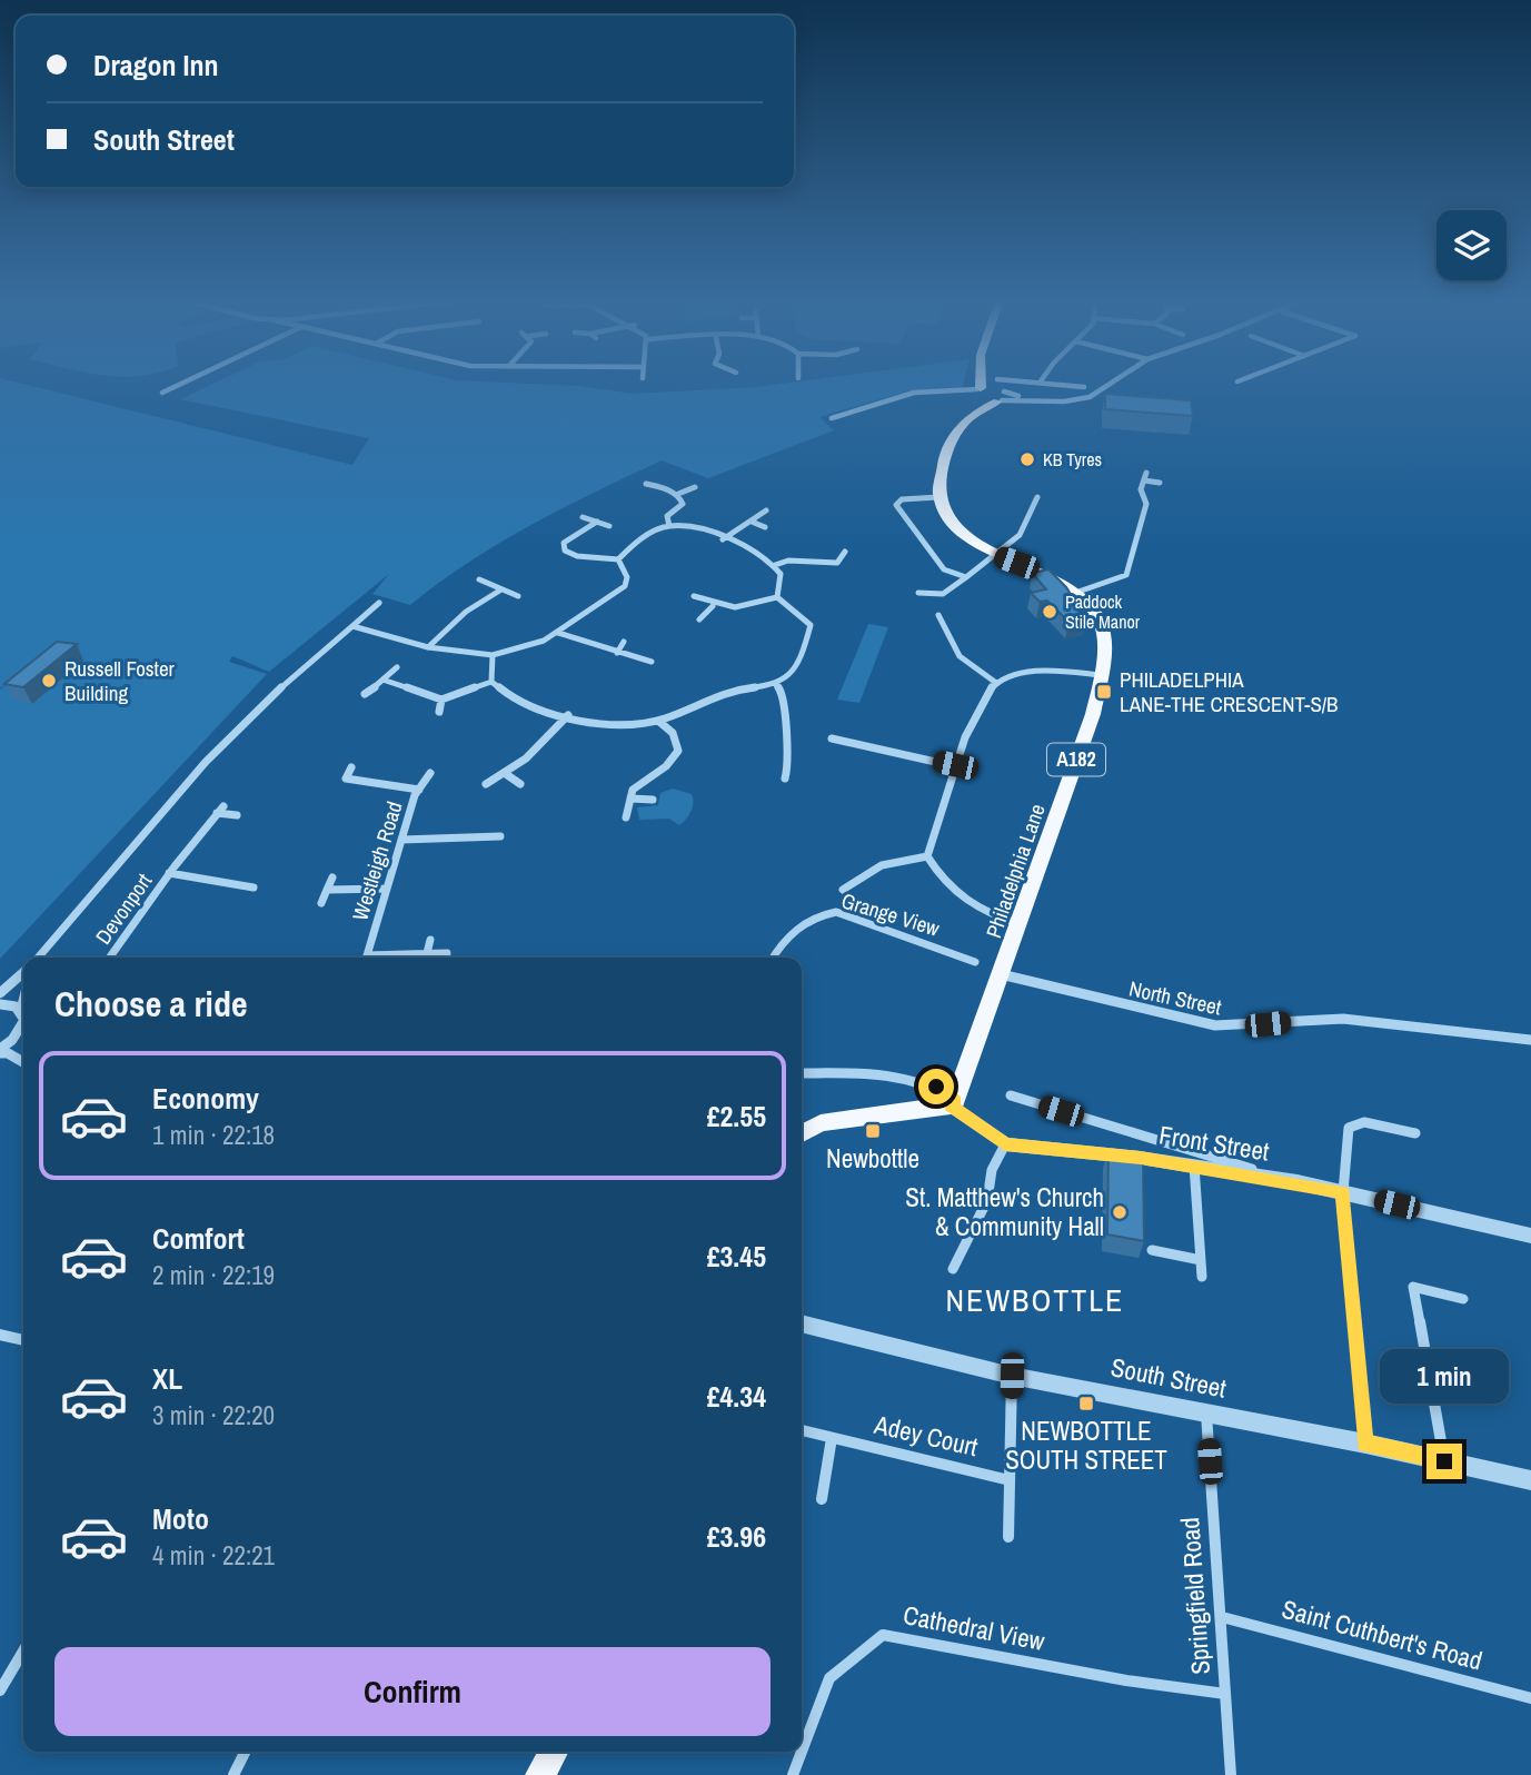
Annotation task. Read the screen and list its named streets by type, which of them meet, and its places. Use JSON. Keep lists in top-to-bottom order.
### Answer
{
  "streets": {
    "main road": ["A182", "Philadelphia Lane"],
    "street": [
      "Westleigh Road",
      "Devonport",
      "Grange View",
      "North Street",
      "Front Street",
      "South Street",
      "Adey Court",
      "Springfield Road",
      "Cathedral View",
      "Saint Cuthbert's Road"
    ]
  },
  "crossings": [
    ["Philadelphia Lane", "North Street"],
    ["Philadelphia Lane", "Front Street"],
    ["South Street", "Adey Court"],
    ["South Street", "Springfield Road"],
    ["Springfield Road", "Cathedral View"],
    ["Springfield Road", "Saint Cuthbert's Road"]
  ],
  "districts": ["NEWBOTTLE"],
  "places": {
    "other": [
      "KB Tyres",
      "Paddock Stile Manor",
      "Russell Foster Building",
      "St. Matthew's Church & Community Hall"
    ],
    "transit": ["PHILADELPHIA LANE-THE CRESCENT-S/B", "Newbottle", "NEWBOTTLE SOUTH STREET"]
  },
  "page": {
    "banner": ["Dragon Inn", "South Street"],
    "heading": "Choose a ride",
    "list": [
      {
        "name": "Economy",
        "note": "1 min · 22:18",
        "value": "£2.55"
      },
      {
        "name": "Comfort",
        "note": "2 min · 22:19",
        "value": "£3.45"
      },
      {
        "name": "XL",
        "note": "3 min · 22:20",
        "value": "£4.34"
      },
      {
        "name": "Moto",
        "note": "4 min · 22:21",
        "value": "£3.96"
      }
    ],
    "bubble": "1 min",
    "buttons": "Confirm"
  }
}
